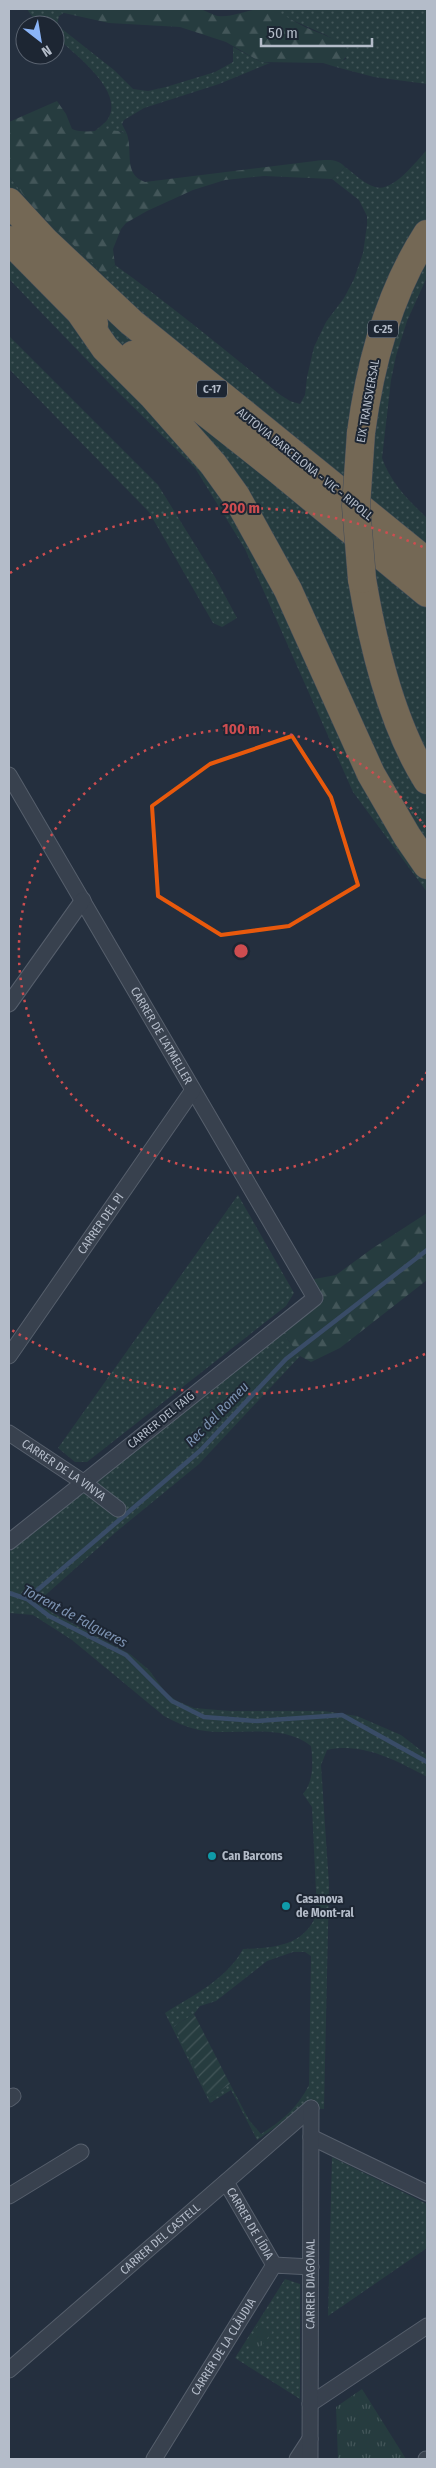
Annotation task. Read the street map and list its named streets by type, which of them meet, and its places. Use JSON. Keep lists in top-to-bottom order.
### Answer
{
  "streets": {
    "highway": [
      "C-25",
      "C-17",
      "EIX TRANSVERSAL",
      "AUTOVIA BARCELONA - VIC - RIPOLL"
    ],
    "street": [
      "CARRER DE L'ATMELLER",
      "CARRER DEL PI",
      "CARRER DEL FAIG",
      "CARRER DE LA VINYA",
      "CARRER DE LÍDIA",
      "CARRER DEL CASTELL",
      "CARRER DIAGONAL",
      "CARRER DE LA CLÀUDIA"
    ]
  },
  "crossings": [
    ["CARRER DE L'ATMELLER", "CARRER DEL PI"],
    ["CARRER DE L'ATMELLER", "CARRER DEL FAIG"],
    ["CARRER DEL FAIG", "CARRER DE LA VINYA"],
    ["CARRER DE LÍDIA", "CARRER DEL CASTELL"],
    ["CARRER DE LÍDIA", "CARRER DE LA CLÀUDIA"],
    ["CARRER DEL CASTELL", "CARRER DIAGONAL"]
  ],
  "water": ["Rec del Romeu", "Torrent de Falgueres"],
  "places": ["Can Barcons", "Casanova de Mont-ral"],
  "scale_bar": "50 m",
  "north": "bottom right",
  "rings": ["200 m", "100 m"]
}
